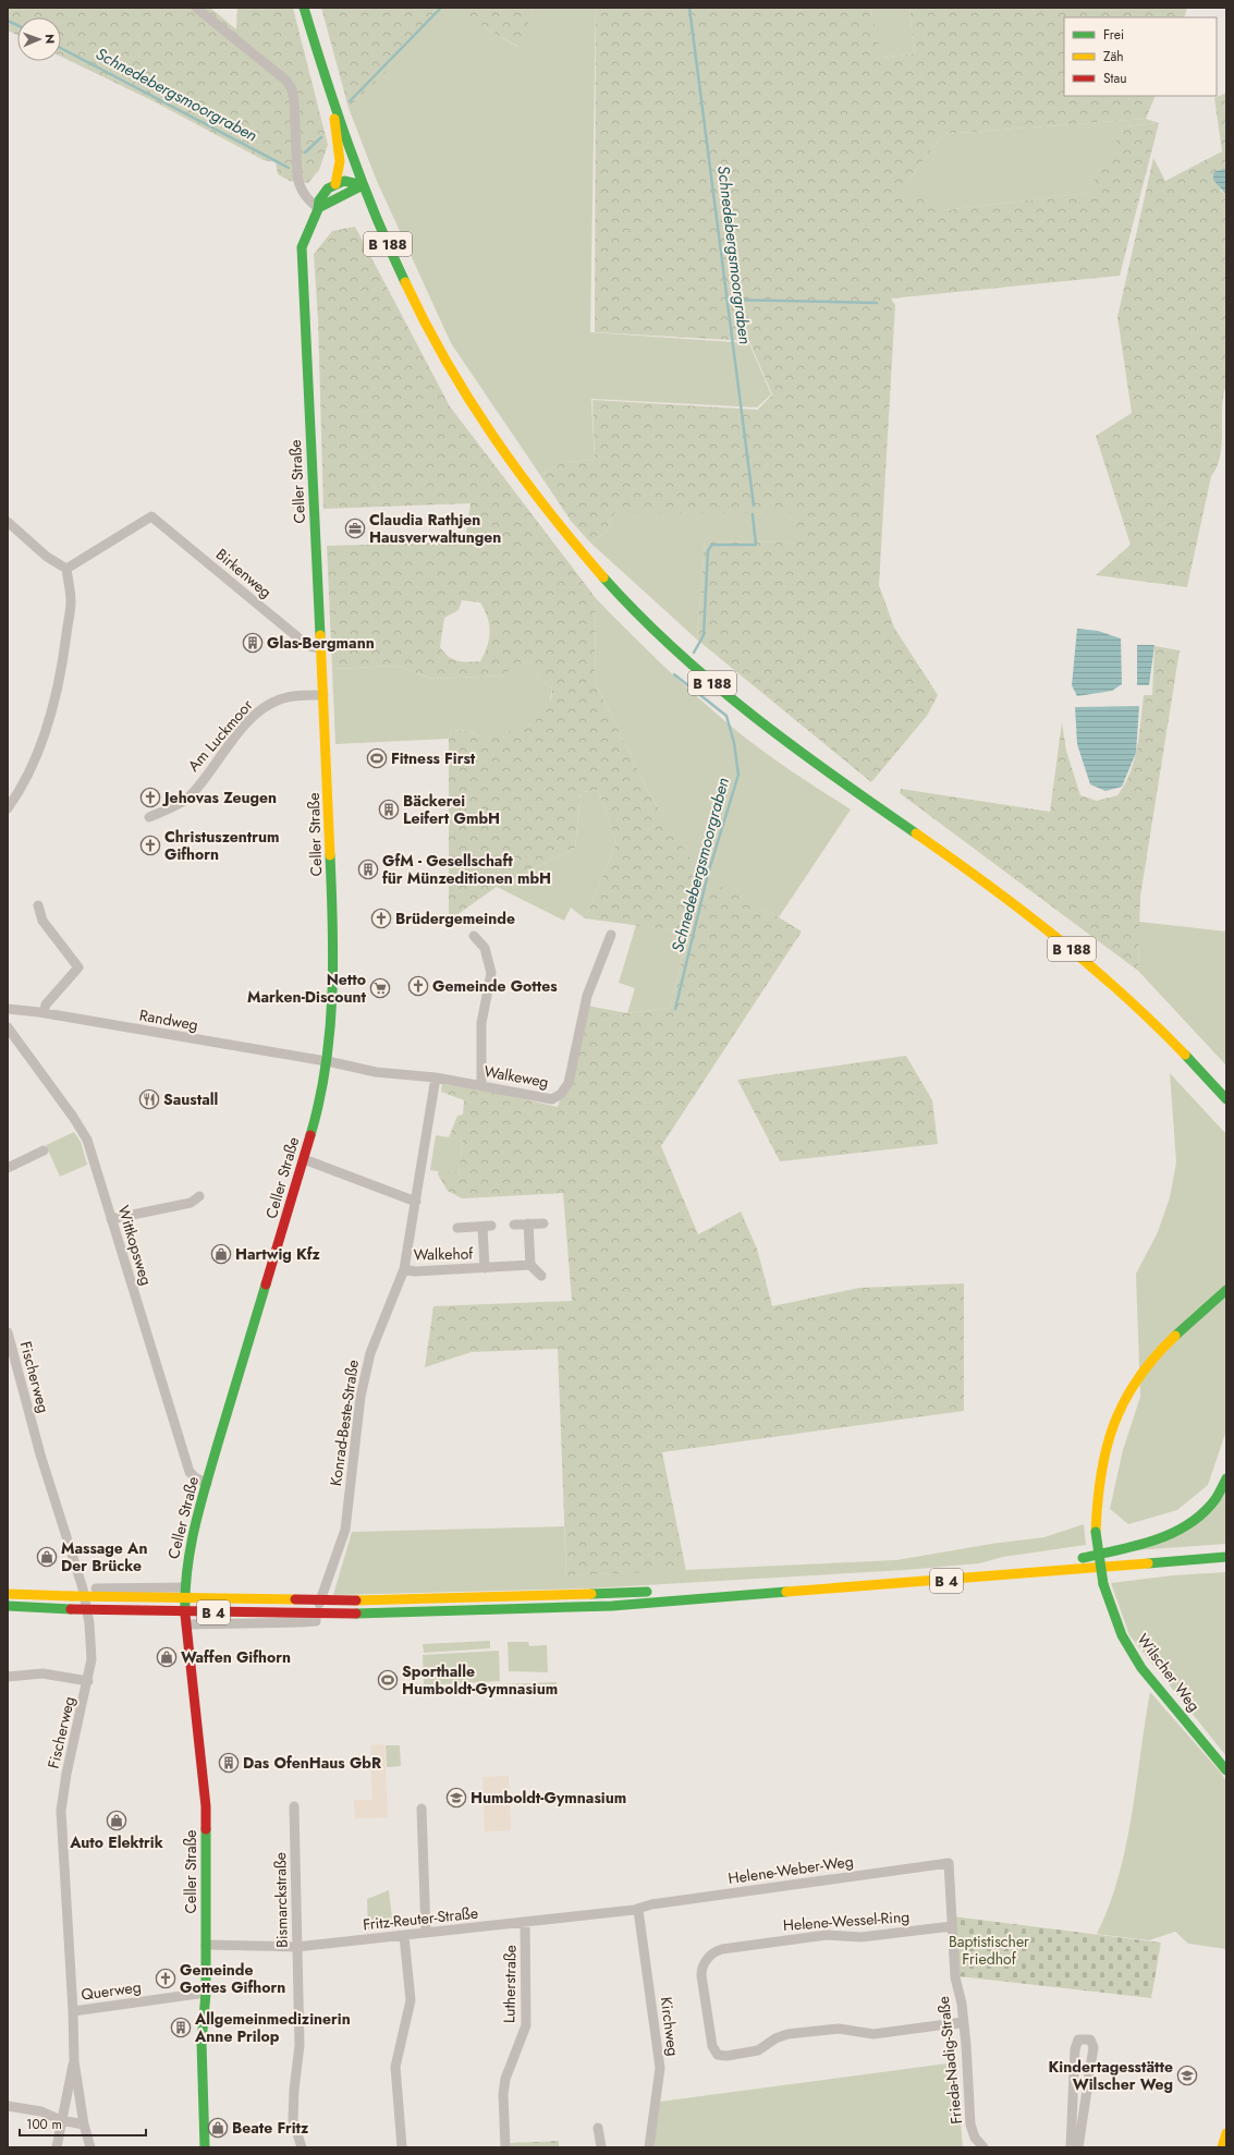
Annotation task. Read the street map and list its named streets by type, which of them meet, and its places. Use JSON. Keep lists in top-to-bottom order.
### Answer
{
  "streets": {
    "main road": [
      "B 188",
      "Celler Straße",
      "B 4",
      "Wilscher Weg"
    ],
    "street": [
      "Birkenweg",
      "Am Luckmoor",
      "Randweg",
      "Walkeweg",
      "Wittkopsweg",
      "Walkehof",
      "Fischerweg",
      "Konrad-Beste-Straße",
      "Helene-Weber-Weg",
      "Bismarckstraße",
      "Fritz-Reuter-Straße",
      "Helene-Wessel-Ring",
      "Lutherstraße",
      "Querweg",
      "Kirchweg",
      "Frieda-Nadig-Straße"
    ]
  },
  "crossings": [
    ["Celler Straße", "Birkenweg"],
    ["Celler Straße", "Am Luckmoor"],
    ["Celler Straße", "Randweg"],
    ["Celler Straße", "Walkeweg"],
    ["Celler Straße", "Wittkopsweg"],
    ["Celler Straße", "Konrad-Beste-Straße"],
    ["Celler Straße", "Fritz-Reuter-Straße"],
    ["Celler Straße", "Querweg"],
    ["Randweg", "Walkeweg"],
    ["Walkeweg", "Konrad-Beste-Straße"],
    ["Walkehof", "Konrad-Beste-Straße"],
    ["Fischerweg", "Querweg"],
    ["Helene-Weber-Weg", "Fritz-Reuter-Straße"],
    ["Helene-Weber-Weg", "Kirchweg"],
    ["Helene-Weber-Weg", "Frieda-Nadig-Straße"],
    ["Bismarckstraße", "Fritz-Reuter-Straße"],
    ["Fritz-Reuter-Straße", "Lutherstraße"],
    ["Fritz-Reuter-Straße", "Kirchweg"],
    ["Helene-Wessel-Ring", "Frieda-Nadig-Straße"]
  ],
  "water": ["Schnedebergsmoorgraben"],
  "parks": ["Baptistischer Friedhof"],
  "places": {
    "office": ["Claudia Rathjen Hausverwaltungen"],
    "building": [
      "Glas-Bergmann",
      "Bäckerei Leifert GmbH",
      "GfM - Gesellschaft für Münzeditionen mbH",
      "Das OfenHaus GbR",
      "Allgemeinmedizinerin Anne Prilop"
    ],
    "sports": ["Fitness First", "Sporthalle Humboldt-Gymnasium"],
    "church": [
      "Jehovas Zeugen",
      "Christuszentrum Gifhorn",
      "Brüdergemeinde",
      "Gemeinde Gottes",
      "Gemeinde Gottes Gifhorn"
    ],
    "supermarket": ["Netto Marken-Discount"],
    "restaurant": ["Saustall"],
    "shop": [
      "Hartwig Kfz",
      "Massage An Der Brücke",
      "Waffen Gifhorn",
      "Auto Elektrik",
      "Beate Fritz"
    ],
    "school or university": ["Humboldt-Gymnasium", "Kindertagesstätte Wilscher Weg"]
  },
  "legend": ["Frei", "Zäh", "Stau"],
  "scale_bar": "100 m",
  "north": "right"
}
